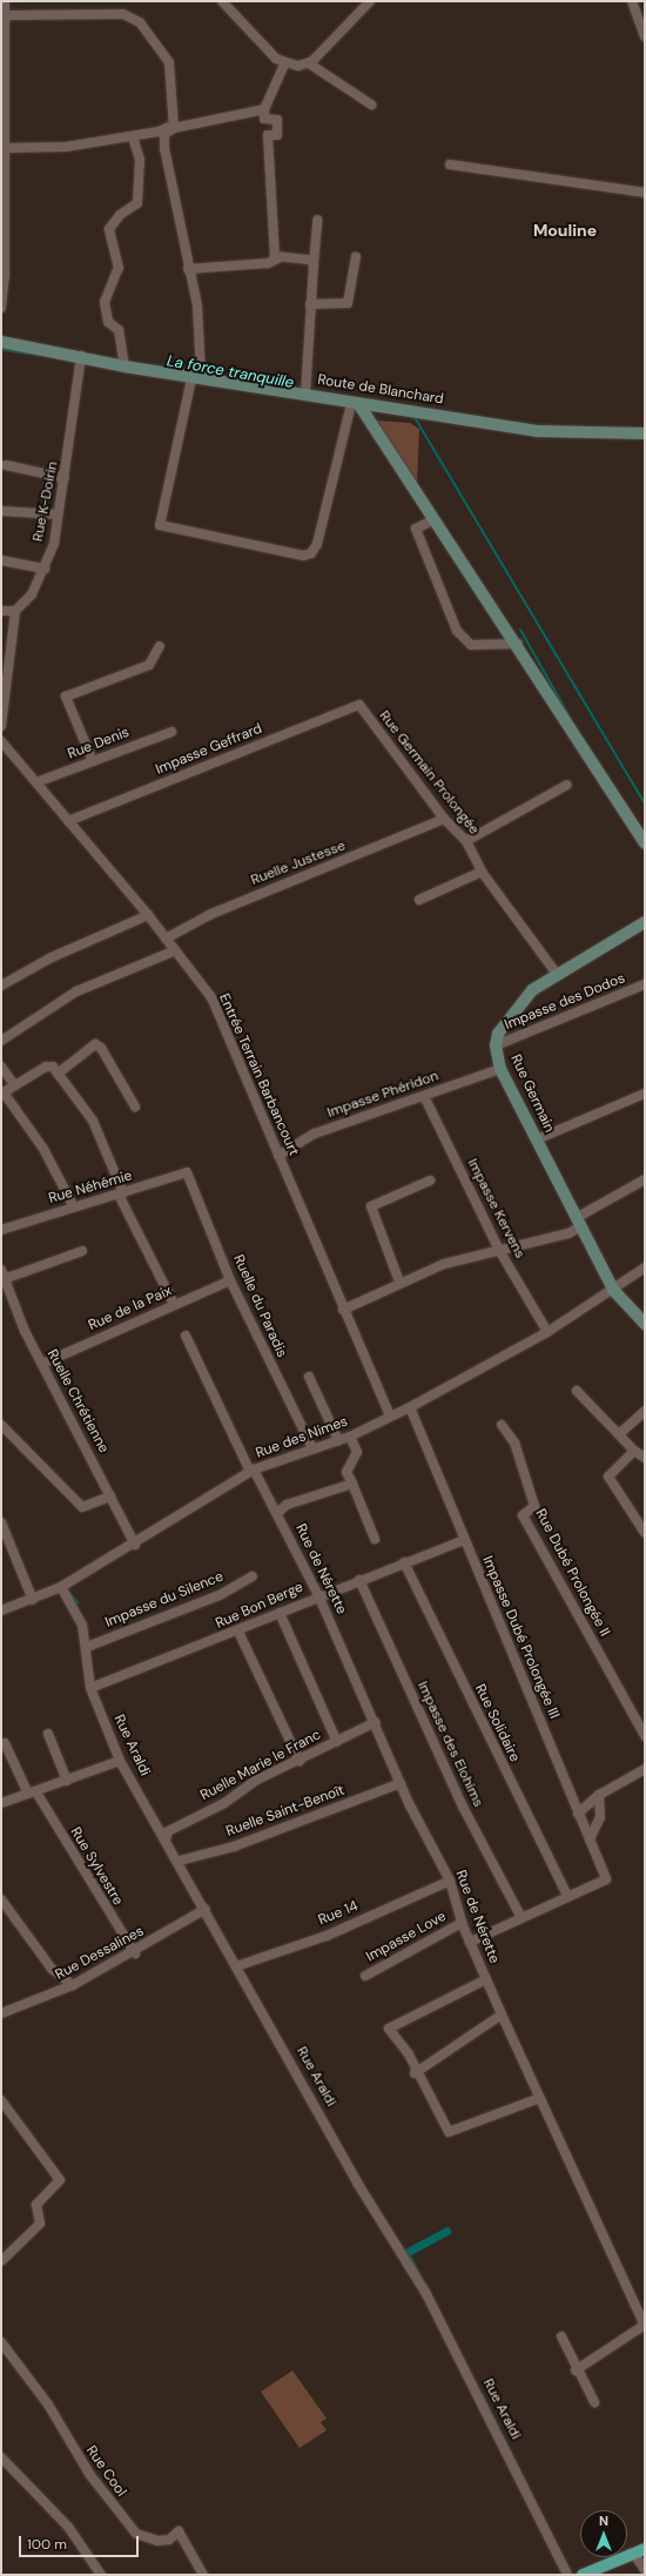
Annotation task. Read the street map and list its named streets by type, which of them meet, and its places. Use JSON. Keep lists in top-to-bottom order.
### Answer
{
  "streets": {
    "street": [
      "Route de Blanchard",
      "Rue K-Doirin",
      "Rue Denis",
      "Impasse Geffrard",
      "Rue Germain Prolongée",
      "Ruelle Justesse",
      "Impasse des Dodos",
      "Entrée Terrain Barbancourt",
      "Rue Germain",
      "Impasse Phéridon",
      "Rue Néhémie",
      "Impasse Kervens",
      "Ruelle du Paradis",
      "Rue de la Paix",
      "Ruelle Chrétienne",
      "Rue des Nimes",
      "Rue de Nérette",
      "Rue Dubé Prolongée II",
      "Impasse du Silence",
      "Rue Bon Berge",
      "Impasse Dubé Prolongée III",
      "Rue Solidaire",
      "Impasse des Elohims",
      "Rue Araldi",
      "Ruelle Marie le Franc",
      "Ruelle Saint-Benoît",
      "Rue Sylvestre",
      "Rue 14",
      "Impasse Love",
      "Rue Dessalines",
      "Rue Cool"
    ]
  },
  "crossings": [
    ["Route de Blanchard", "Rue K-Doirin"],
    ["Rue Denis", "Entrée Terrain Barbancourt"],
    ["Impasse Geffrard", "Rue Germain Prolongée"],
    ["Impasse Geffrard", "Entrée Terrain Barbancourt"],
    ["Rue Germain Prolongée", "Ruelle Justesse"],
    ["Rue Germain Prolongée", "Rue Germain"],
    ["Ruelle Justesse", "Entrée Terrain Barbancourt"],
    ["Impasse des Dodos", "Rue Germain"],
    ["Entrée Terrain Barbancourt", "Impasse Phéridon"],
    ["Entrée Terrain Barbancourt", "Rue des Nimes"],
    ["Rue Germain", "Impasse Phéridon"],
    ["Rue Germain", "Rue des Nimes"],
    ["Impasse Phéridon", "Impasse Kervens"],
    ["Rue Néhémie", "Ruelle du Paradis"],
    ["Impasse Kervens", "Rue des Nimes"],
    ["Ruelle du Paradis", "Rue de la Paix"],
    ["Ruelle du Paradis", "Rue des Nimes"],
    ["Rue de la Paix", "Ruelle Chrétienne"],
    ["Ruelle Chrétienne", "Rue des Nimes"],
    ["Rue des Nimes", "Rue de Nérette"],
    ["Rue des Nimes", "Impasse Dubé Prolongée III"],
    ["Rue des Nimes", "Rue Araldi"],
    ["Rue de Nérette", "Rue Bon Berge"],
    ["Rue de Nérette", "Ruelle Marie le Franc"],
    ["Rue de Nérette", "Ruelle Saint-Benoît"],
    ["Rue de Nérette", "Rue 14"],
    ["Rue de Nérette", "Impasse Love"],
    ["Impasse du Silence", "Rue Araldi"],
    ["Rue Bon Berge", "Impasse Dubé Prolongée III"],
    ["Rue Bon Berge", "Rue Solidaire"],
    ["Rue Bon Berge", "Impasse des Elohims"],
    ["Rue Bon Berge", "Rue Araldi"],
    ["Impasse Dubé Prolongée III", "Rue Solidaire"],
    ["Rue Araldi", "Ruelle Marie le Franc"],
    ["Rue Araldi", "Ruelle Saint-Benoît"],
    ["Rue Araldi", "Rue 14"],
    ["Rue Araldi", "Rue Dessalines"],
    ["Rue Sylvestre", "Rue Dessalines"]
  ],
  "districts": ["Mouline"],
  "water": ["La force tranquille"],
  "scale_bar": "100 m",
  "north": "top"
}
